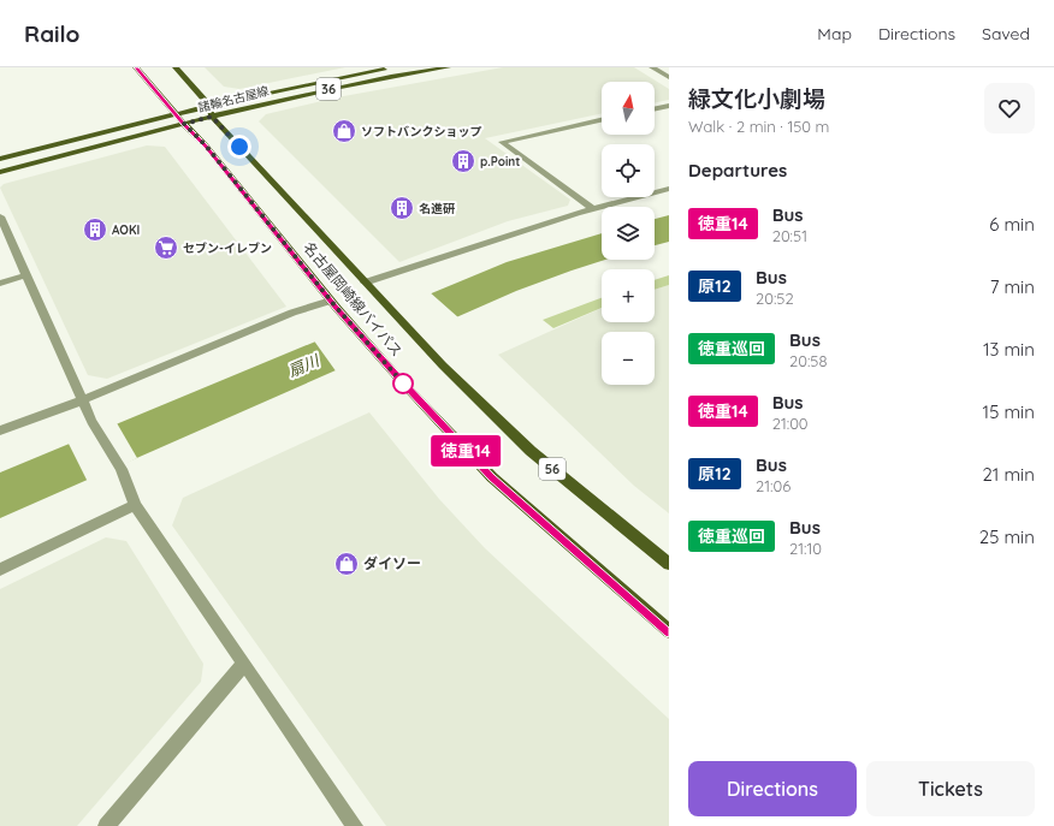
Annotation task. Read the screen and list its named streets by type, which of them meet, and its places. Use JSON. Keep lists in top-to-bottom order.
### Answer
{
  "streets": {
    "main road": [
      "36",
      "諸輪名古屋線",
      "名古屋岡崎線バイパス",
      "56"
    ]
  },
  "crossings": [
    ["諸輪名古屋線", "名古屋岡崎線バイパス"]
  ],
  "water": ["扇川"],
  "places": {
    "shop": ["ソフトバンクショップ", "ダイソー"],
    "building": ["p.Point", "名進研", "AOKI"],
    "supermarket": ["セブン-イレブン"]
  },
  "lines": ["bus line 徳重14"],
  "north": "top",
  "page": {
    "header": "Railo",
    "nav": ["Map", "Directions", "Saved"],
    "on_map": "徳重14",
    "heading": [
      ["緑文化小劇場", "Walk · 2 min · 150 m"],
      "Departures"
    ],
    "map_buttons": ["+", "−"],
    "list": [
      {
        "mark": "徳重14",
        "name": "Bus",
        "note": "20:51",
        "value": "6 min"
      },
      {
        "mark": "原12",
        "name": "Bus",
        "note": "20:52",
        "value": "7 min"
      },
      {
        "mark": "徳重巡回",
        "name": "Bus",
        "note": "20:58",
        "value": "13 min"
      },
      {
        "mark": "徳重14",
        "name": "Bus",
        "note": "21:00",
        "value": "15 min"
      },
      {
        "mark": "原12",
        "name": "Bus",
        "note": "21:06",
        "value": "21 min"
      },
      {
        "mark": "徳重巡回",
        "name": "Bus",
        "note": "21:10",
        "value": "25 min"
      }
    ],
    "buttons": ["Directions", "Tickets"]
  }
}
